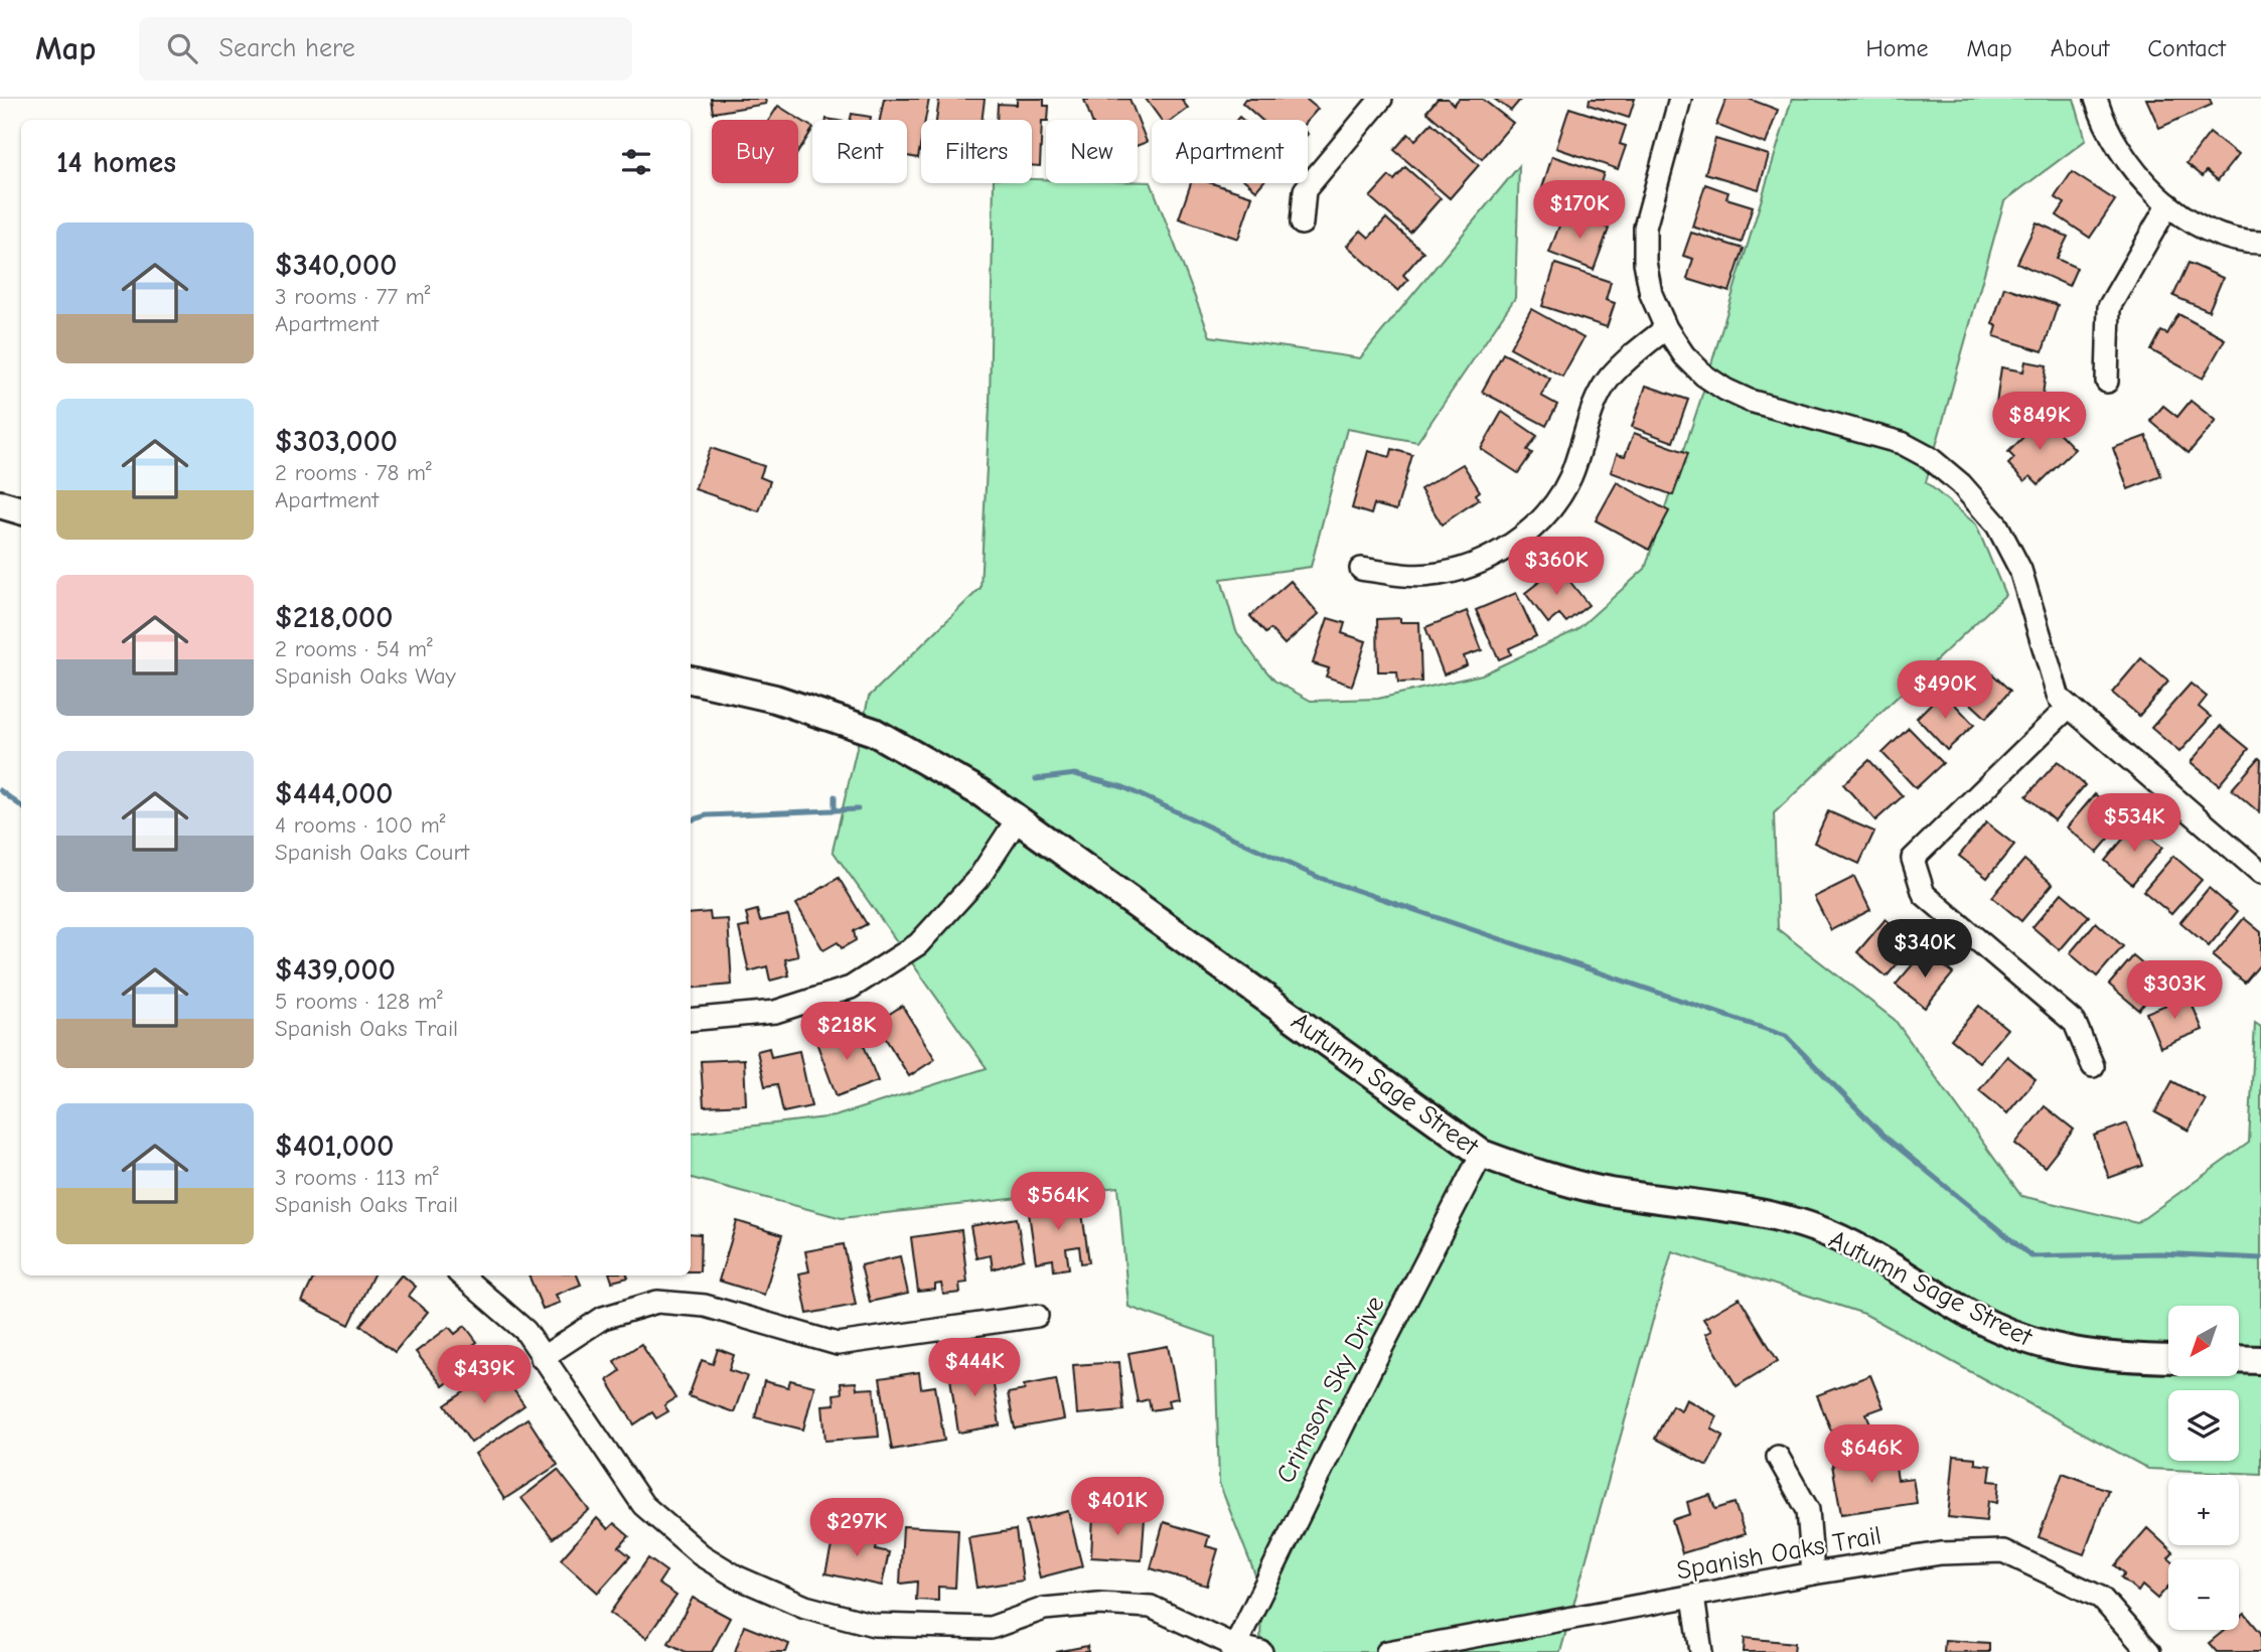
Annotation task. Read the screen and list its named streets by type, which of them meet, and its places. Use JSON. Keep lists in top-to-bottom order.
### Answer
{
  "streets": {
    "street": ["Autumn Sage Street", "Crimson Sky Drive", "Spanish Oaks Trail"]
  },
  "crossings": [
    ["Autumn Sage Street", "Crimson Sky Drive"]
  ],
  "north": "bottom left",
  "page": {
    "header": "Map",
    "search": "Search here",
    "nav": [
      "Home",
      "Map",
      "About",
      "Contact"
    ],
    "chip": [
      "Buy",
      "Rent",
      "Filters",
      "New",
      "Apartment"
    ],
    "heading": "14 homes",
    "price": [
      "$170K",
      "$849K",
      "$360K",
      "$490K",
      "$534K",
      "$340K",
      "$303K",
      "$218K",
      "$564K",
      "$444K",
      "$439K",
      "$646K",
      "$401K",
      "$297K"
    ],
    "list": [
      {
        "name": "$340,000",
        "note": "3 rooms · 77 m² · Apartment"
      },
      {
        "name": "$303,000",
        "note": "2 rooms · 78 m² · Apartment"
      },
      {
        "name": "$218,000",
        "note": "2 rooms · 54 m² · Spanish Oaks Way"
      },
      {
        "name": "$444,000",
        "note": "4 rooms · 100 m² · Spanish Oaks Court"
      },
      {
        "name": "$439,000",
        "note": "5 rooms · 128 m² · Spanish Oaks Trail"
      },
      {
        "name": "$401,000",
        "note": "3 rooms · 113 m² · Spanish Oaks Trail"
      }
    ],
    "map_buttons": ["+", "−"]
  }
}
